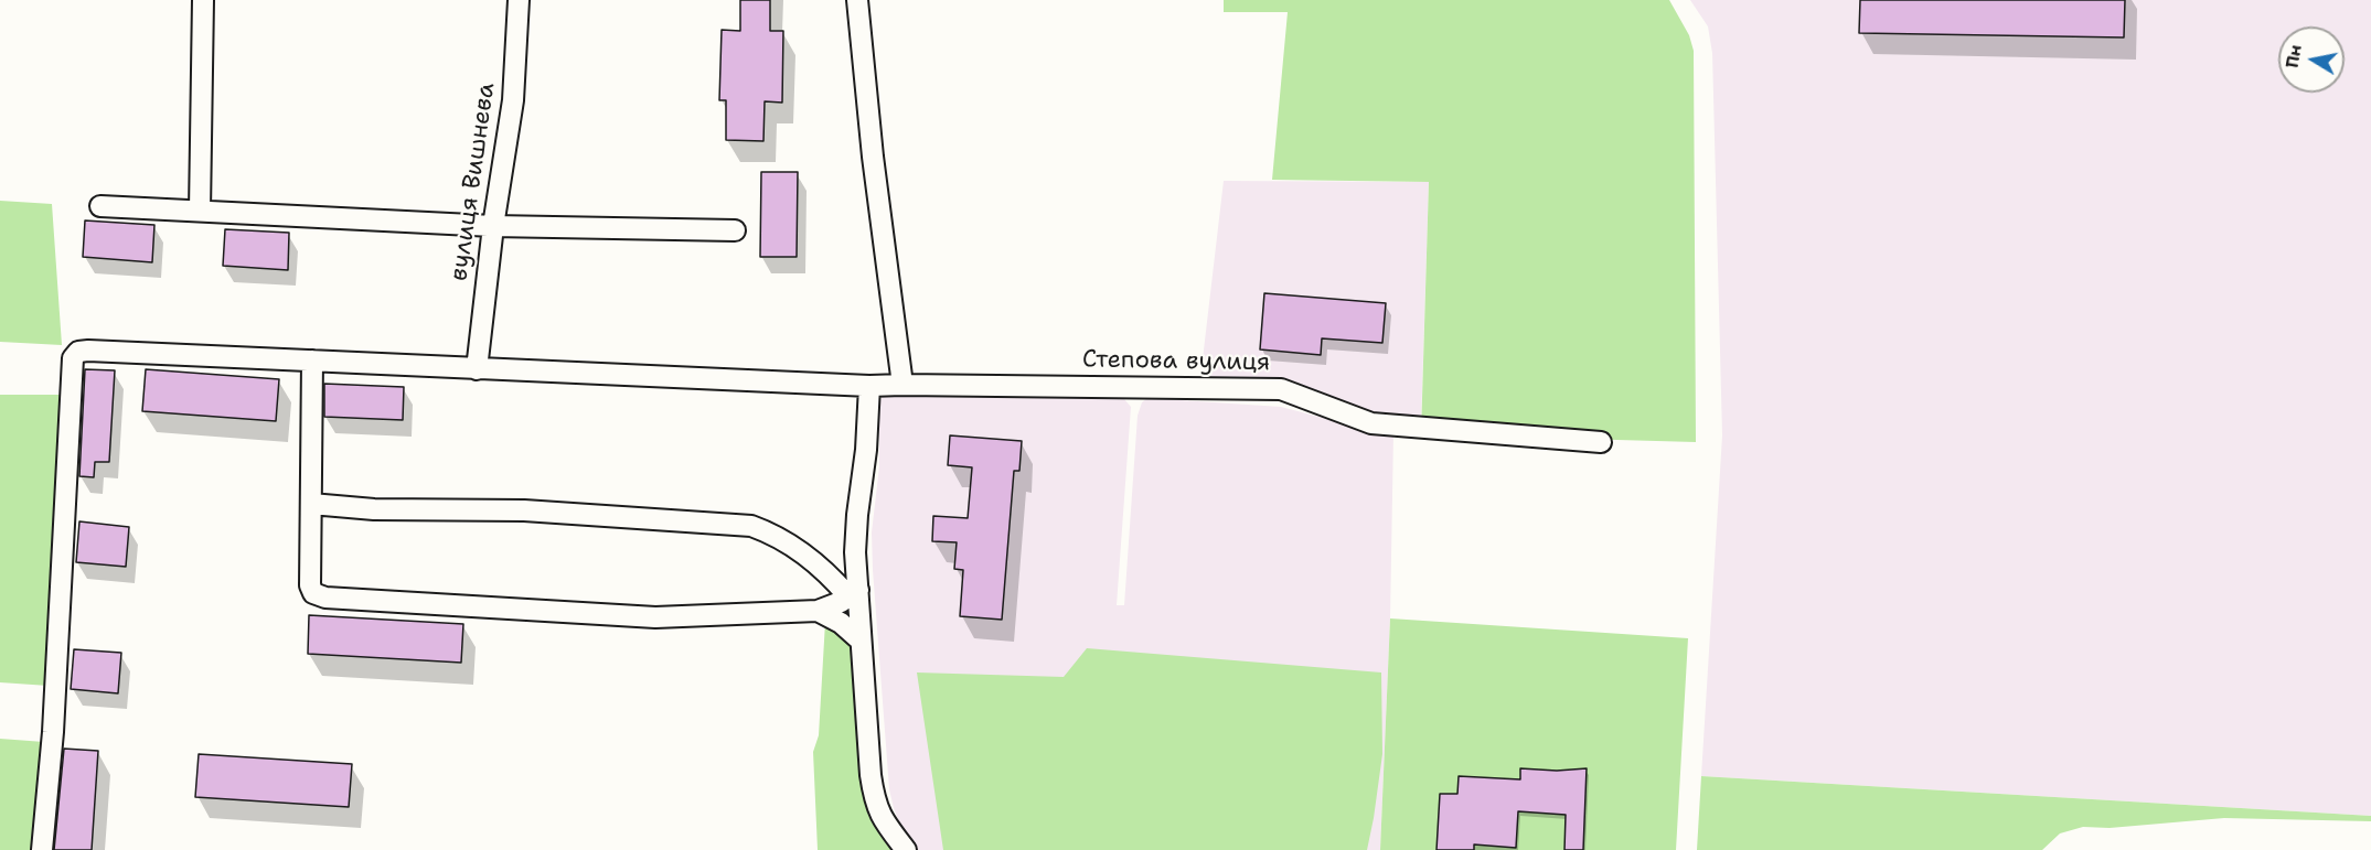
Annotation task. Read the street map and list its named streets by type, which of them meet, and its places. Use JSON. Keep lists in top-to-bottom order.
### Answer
{
  "streets": {
    "street": ["вулиця Вишнева", "Степова вулиця"]
  },
  "crossings": [
    ["вулиця Вишнева", "Степова вулиця"]
  ],
  "north": "left"
}
